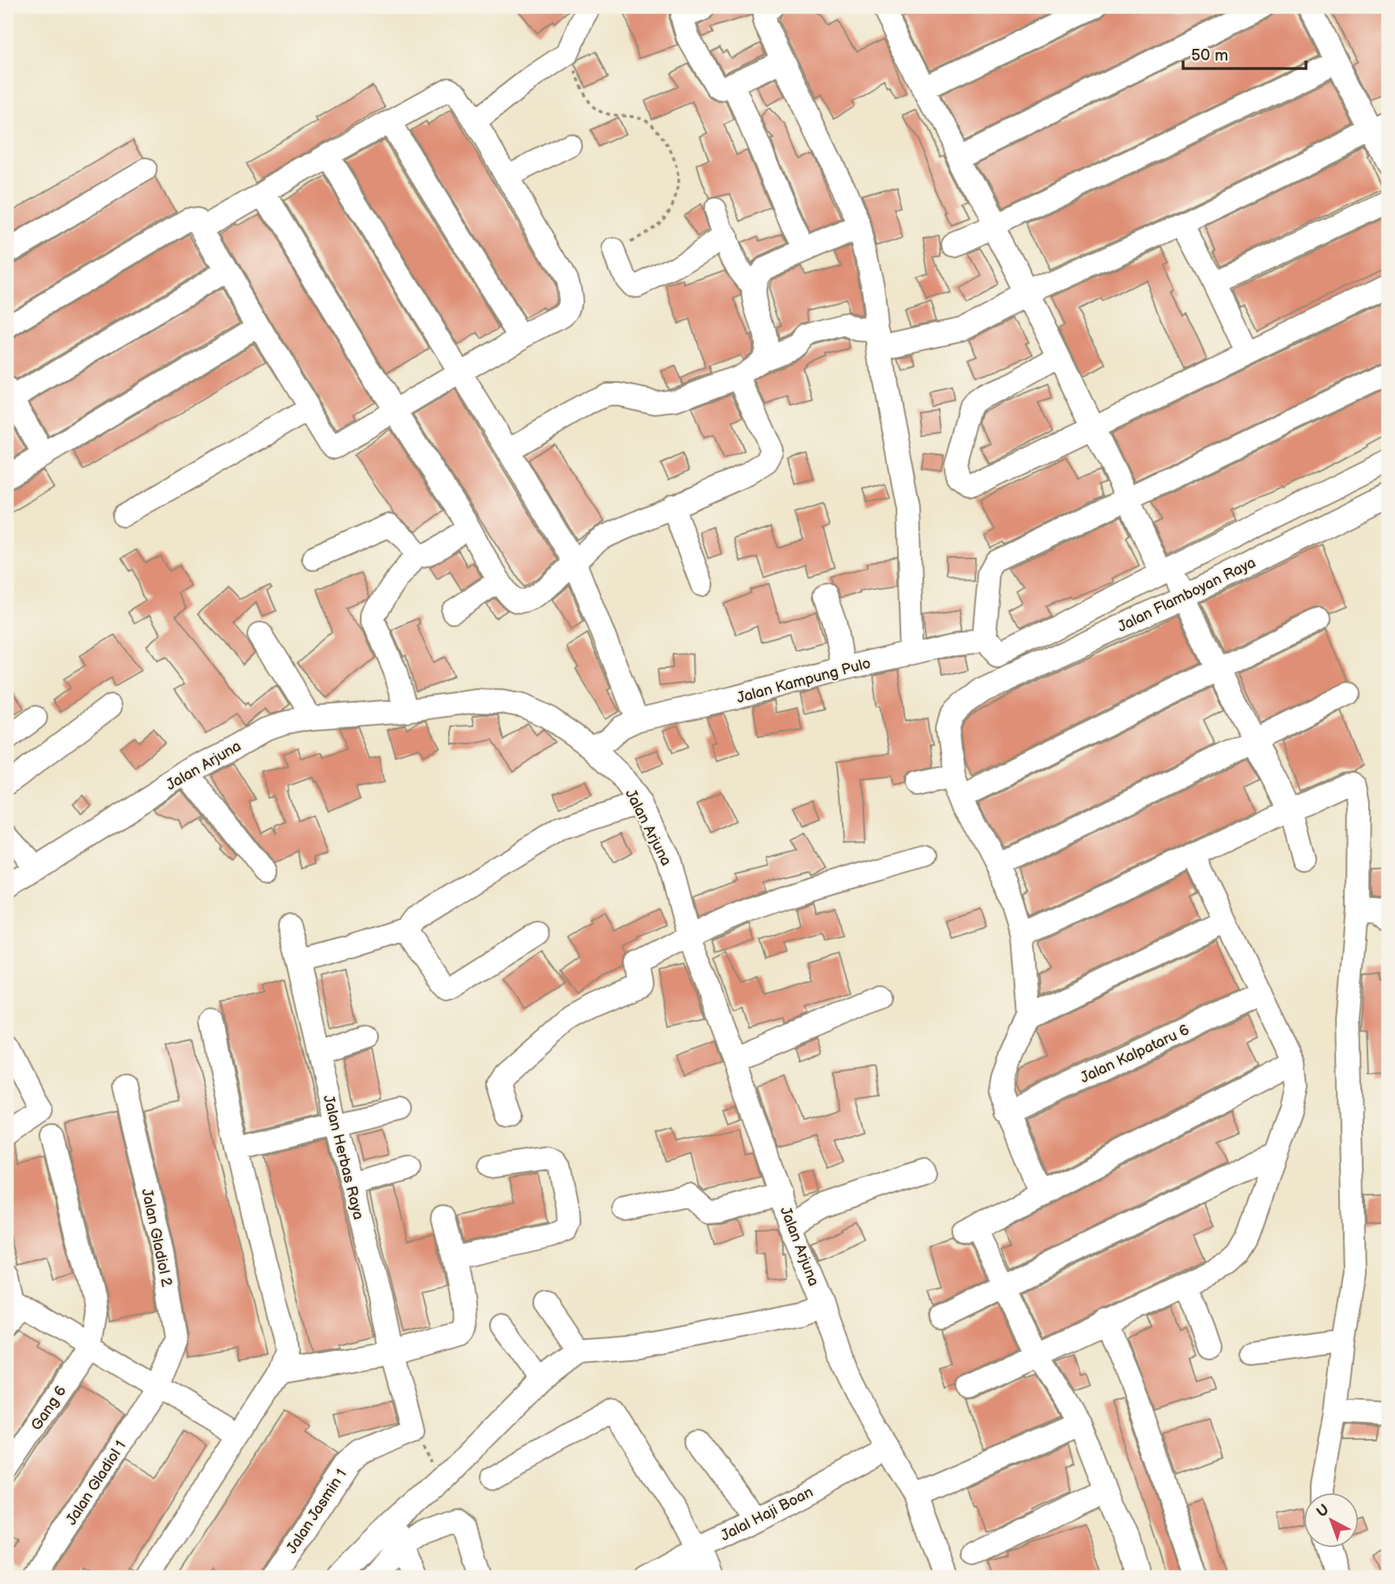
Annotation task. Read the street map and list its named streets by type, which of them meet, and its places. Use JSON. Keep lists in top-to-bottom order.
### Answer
{
  "streets": {
    "street": [
      "Jalan Flamboyan Raya",
      "Jalan Kampung Pulo",
      "Jalan Arjuna",
      "Jalan Kalpataru 6",
      "Jalan Herbas Raya",
      "Jalan Gladiol 2",
      "Gang 6",
      "Jalan Gladiol 1",
      "Jalan Jasmin 1",
      "Jalal Haji Boan"
    ]
  },
  "crossings": [
    ["Jalan Flamboyan Raya", "Jalan Kampung Pulo"],
    ["Jalan Kampung Pulo", "Jalan Arjuna"],
    ["Jalan Arjuna", "Jalal Haji Boan"],
    ["Jalan Gladiol 2", "Jalan Gladiol 1"]
  ],
  "scale_bar": "50 m",
  "north": "top left"
}
